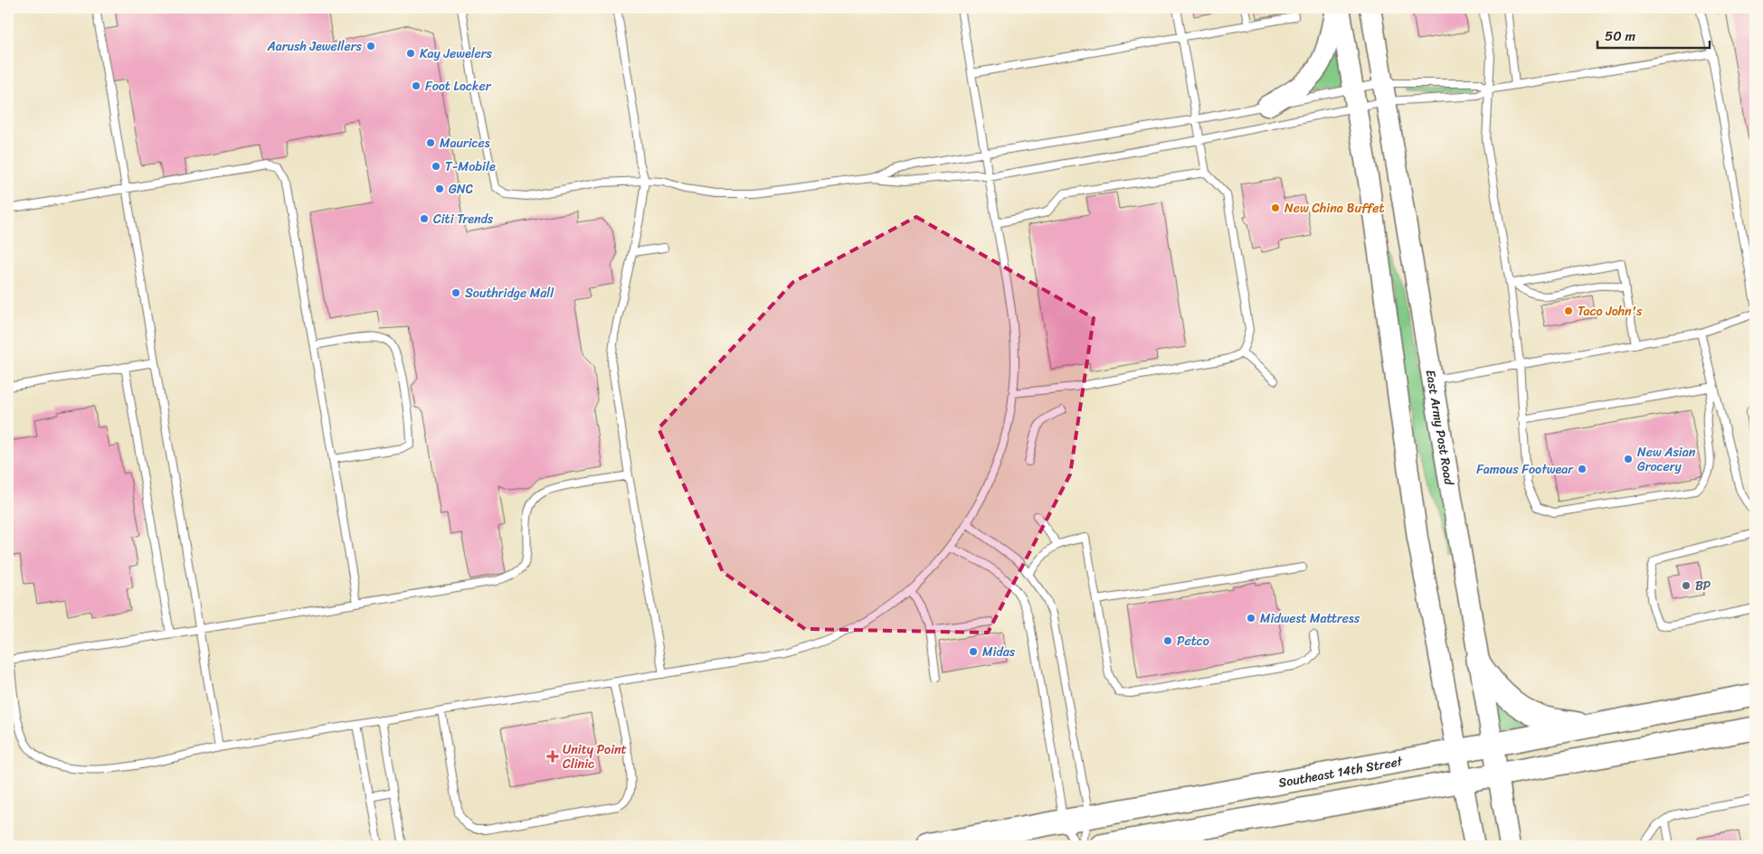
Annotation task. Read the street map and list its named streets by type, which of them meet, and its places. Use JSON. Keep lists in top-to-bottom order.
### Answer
{
  "streets": {
    "main road": ["East Army Post Road", "Southeast 14th Street"]
  },
  "crossings": [
    ["East Army Post Road", "Southeast 14th Street"]
  ],
  "places": {
    "other": [
      "Aarush Jewellers",
      "Kay Jewelers",
      "Foot Locker",
      "Maurices",
      "T-Mobile",
      "GNC",
      "New China Buffet",
      "Citi Trends",
      "Southridge Mall",
      "Taco John's",
      "New Asian Grocery",
      "Famous Footwear",
      "BP",
      "Midwest Mattress",
      "Petco",
      "Midas"
    ],
    "health": ["Unity Point Clinic"]
  },
  "scale_bar": "50 m"
}
